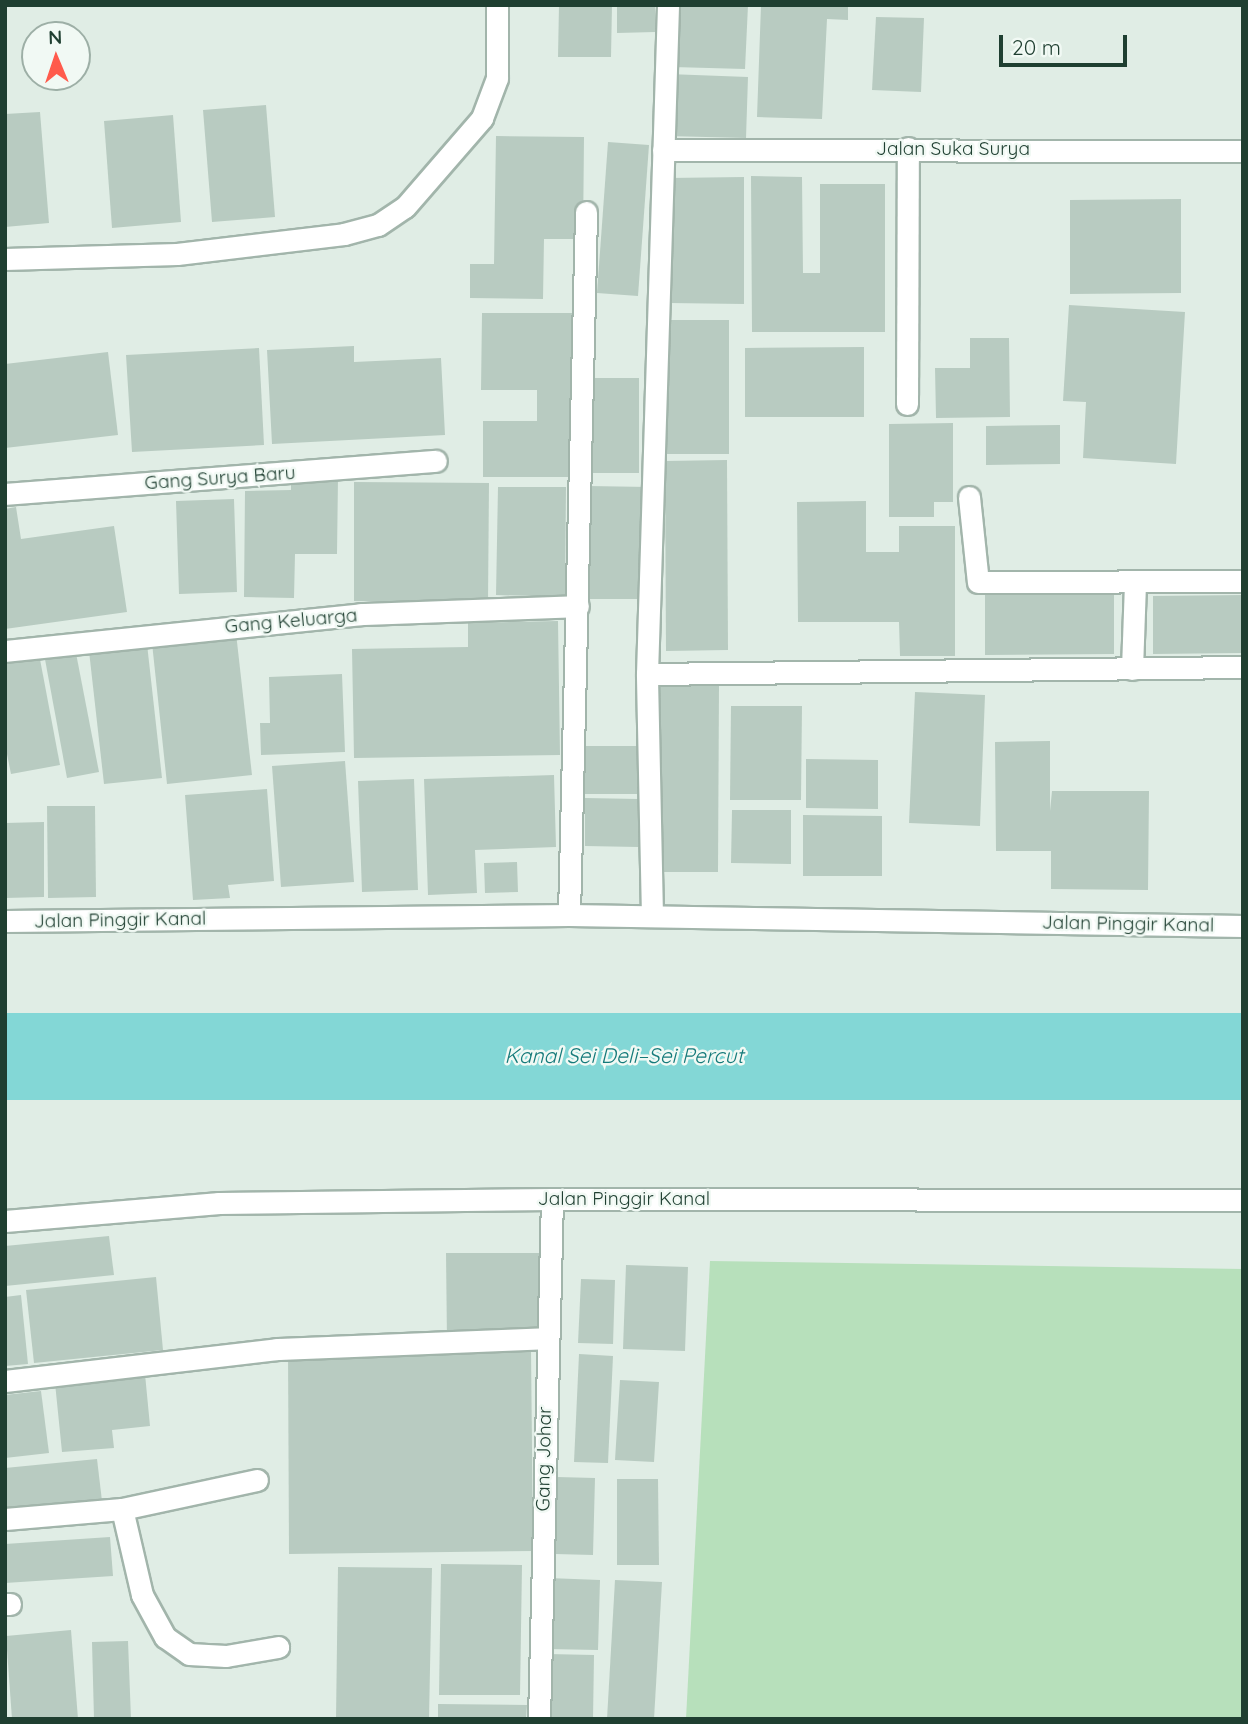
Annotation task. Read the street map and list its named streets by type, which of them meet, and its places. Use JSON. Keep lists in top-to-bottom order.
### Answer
{
  "streets": {
    "street": [
      "Jalan Suka Surya",
      "Gang Surya Baru",
      "Gang Keluarga",
      "Jalan Pinggir Kanal",
      "Gang Johar"
    ]
  },
  "crossings": [
    ["Jalan Pinggir Kanal", "Gang Johar"]
  ],
  "water": ["Kanal Sei Deli–Sei Percut"],
  "scale_bar": "20 m",
  "north": "top"
}
